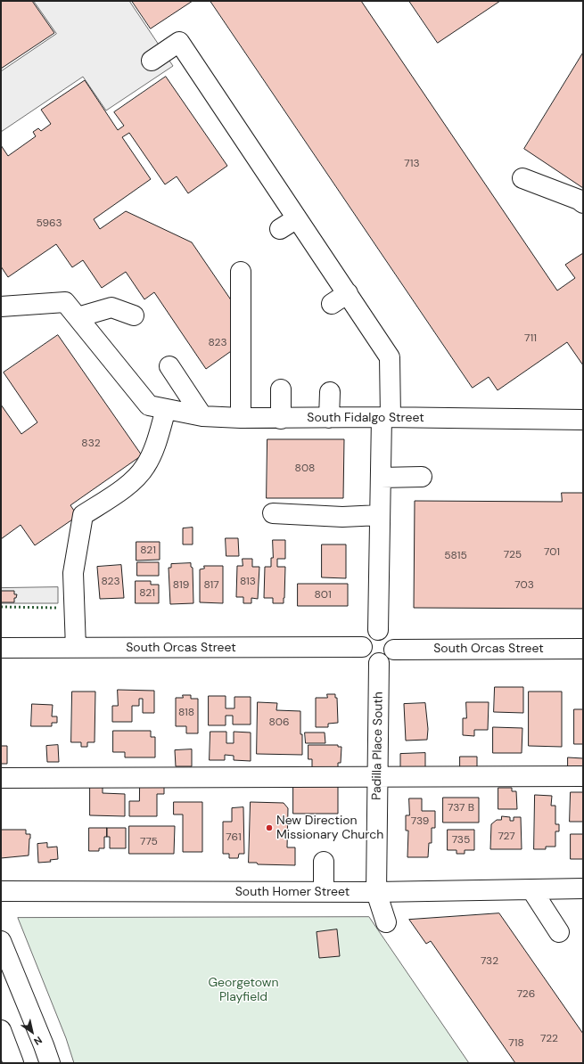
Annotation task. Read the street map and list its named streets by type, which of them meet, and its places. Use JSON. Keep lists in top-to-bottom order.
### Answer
{
  "streets": {
    "main road": [
      "South Fidalgo Street",
      "South Orcas Street",
      "Padilla Place South",
      "South Homer Street"
    ]
  },
  "crossings": [
    ["South Orcas Street", "Padilla Place South"],
    ["Padilla Place South", "South Homer Street"]
  ],
  "parks": ["Georgetown Playfield"],
  "places": ["New Direction Missionary Church"],
  "house_numbers": [
    "713",
    "5963",
    "711",
    "823",
    "832",
    "808",
    "821",
    "701",
    "725",
    "5815",
    "823",
    "813",
    "819",
    "817",
    "703",
    "821",
    "801",
    "818",
    "806",
    "737 B",
    "739",
    "727",
    "761",
    "735",
    "775",
    "732",
    "726",
    "722",
    "718"
  ],
  "north": "bottom right"
}
